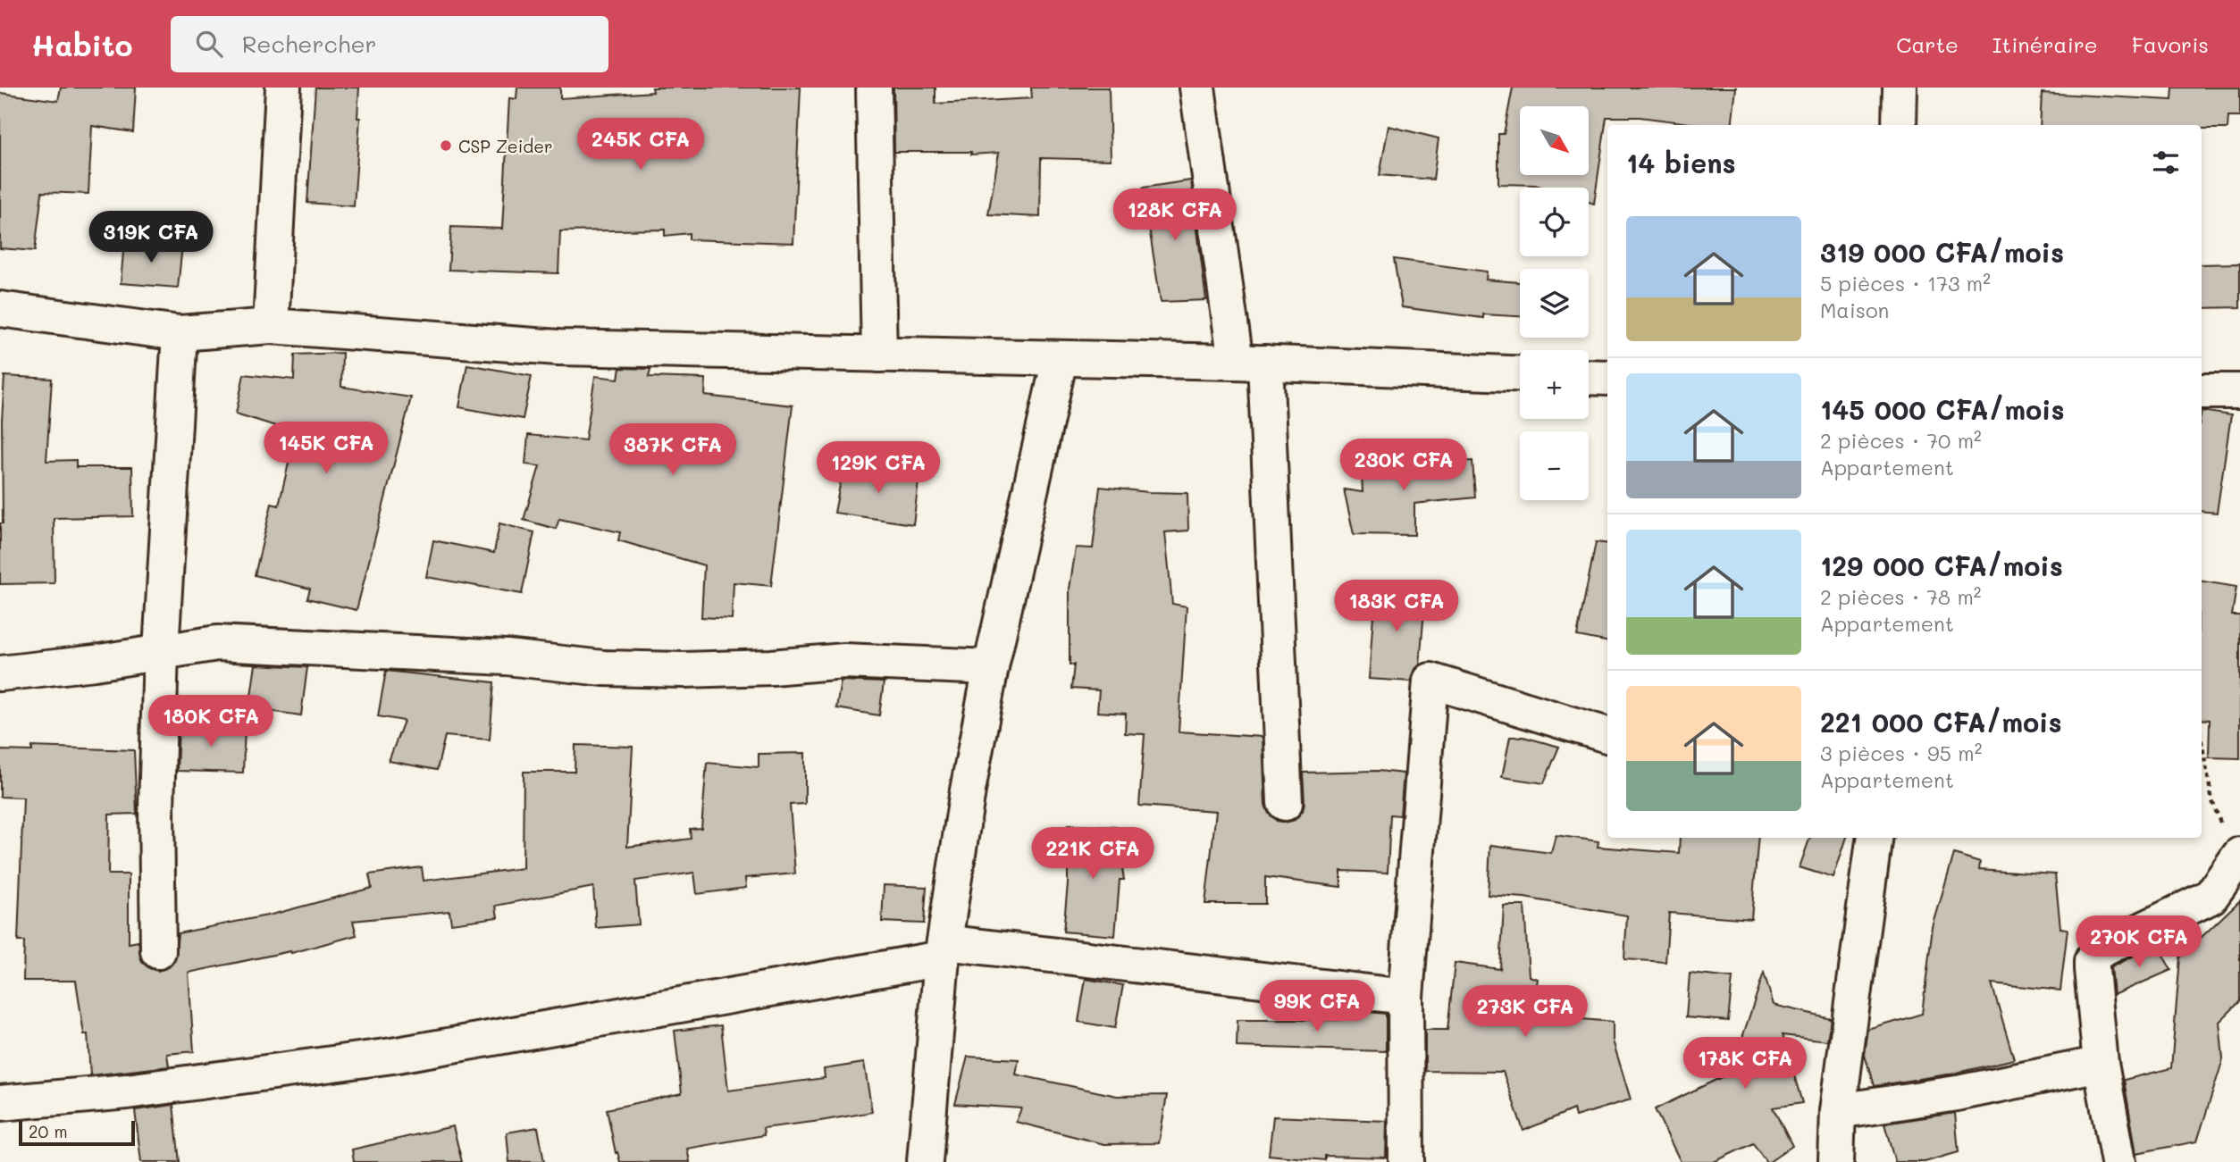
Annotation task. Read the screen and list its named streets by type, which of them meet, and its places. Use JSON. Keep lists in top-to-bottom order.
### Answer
{
  "places": ["CSP Zeider"],
  "scale_bar": "20 m",
  "north": "bottom right",
  "page": {
    "header": "Habito",
    "search": "Rechercher",
    "nav": ["Carte", "Itinéraire", "Favoris"],
    "map_buttons": ["+", "−"],
    "price": [
      "245K CFA",
      "128K CFA",
      "319K CFA",
      "145K CFA",
      "387K CFA",
      "230K CFA",
      "129K CFA",
      "183K CFA",
      "180K CFA",
      "221K CFA",
      "270K CFA",
      "99K CFA",
      "273K CFA",
      "178K CFA"
    ],
    "heading": "14 biens",
    "list": [
      {
        "name": "319 000 CFA/mois",
        "note": "5 pièces · 173 m² · Maison"
      },
      {
        "name": "145 000 CFA/mois",
        "note": "2 pièces · 70 m² · Appartement"
      },
      {
        "name": "129 000 CFA/mois",
        "note": "2 pièces · 78 m² · Appartement"
      },
      {
        "name": "221 000 CFA/mois",
        "note": "3 pièces · 95 m² · Appartement"
      }
    ],
    "scale": "20 m"
  }
}
